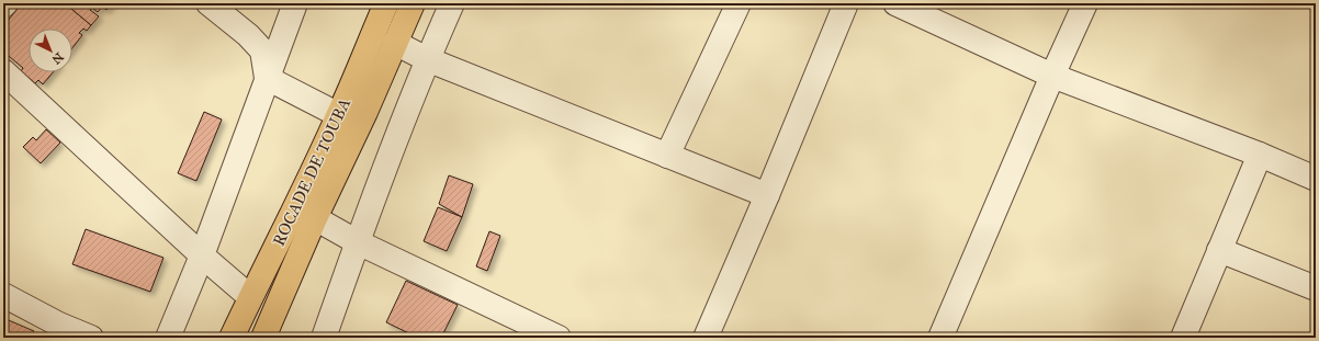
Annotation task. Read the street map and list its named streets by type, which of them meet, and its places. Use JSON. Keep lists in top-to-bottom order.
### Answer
{
  "streets": {
    "main road": ["ROCADE DE TOUBA"]
  },
  "north": "bottom right"
}
